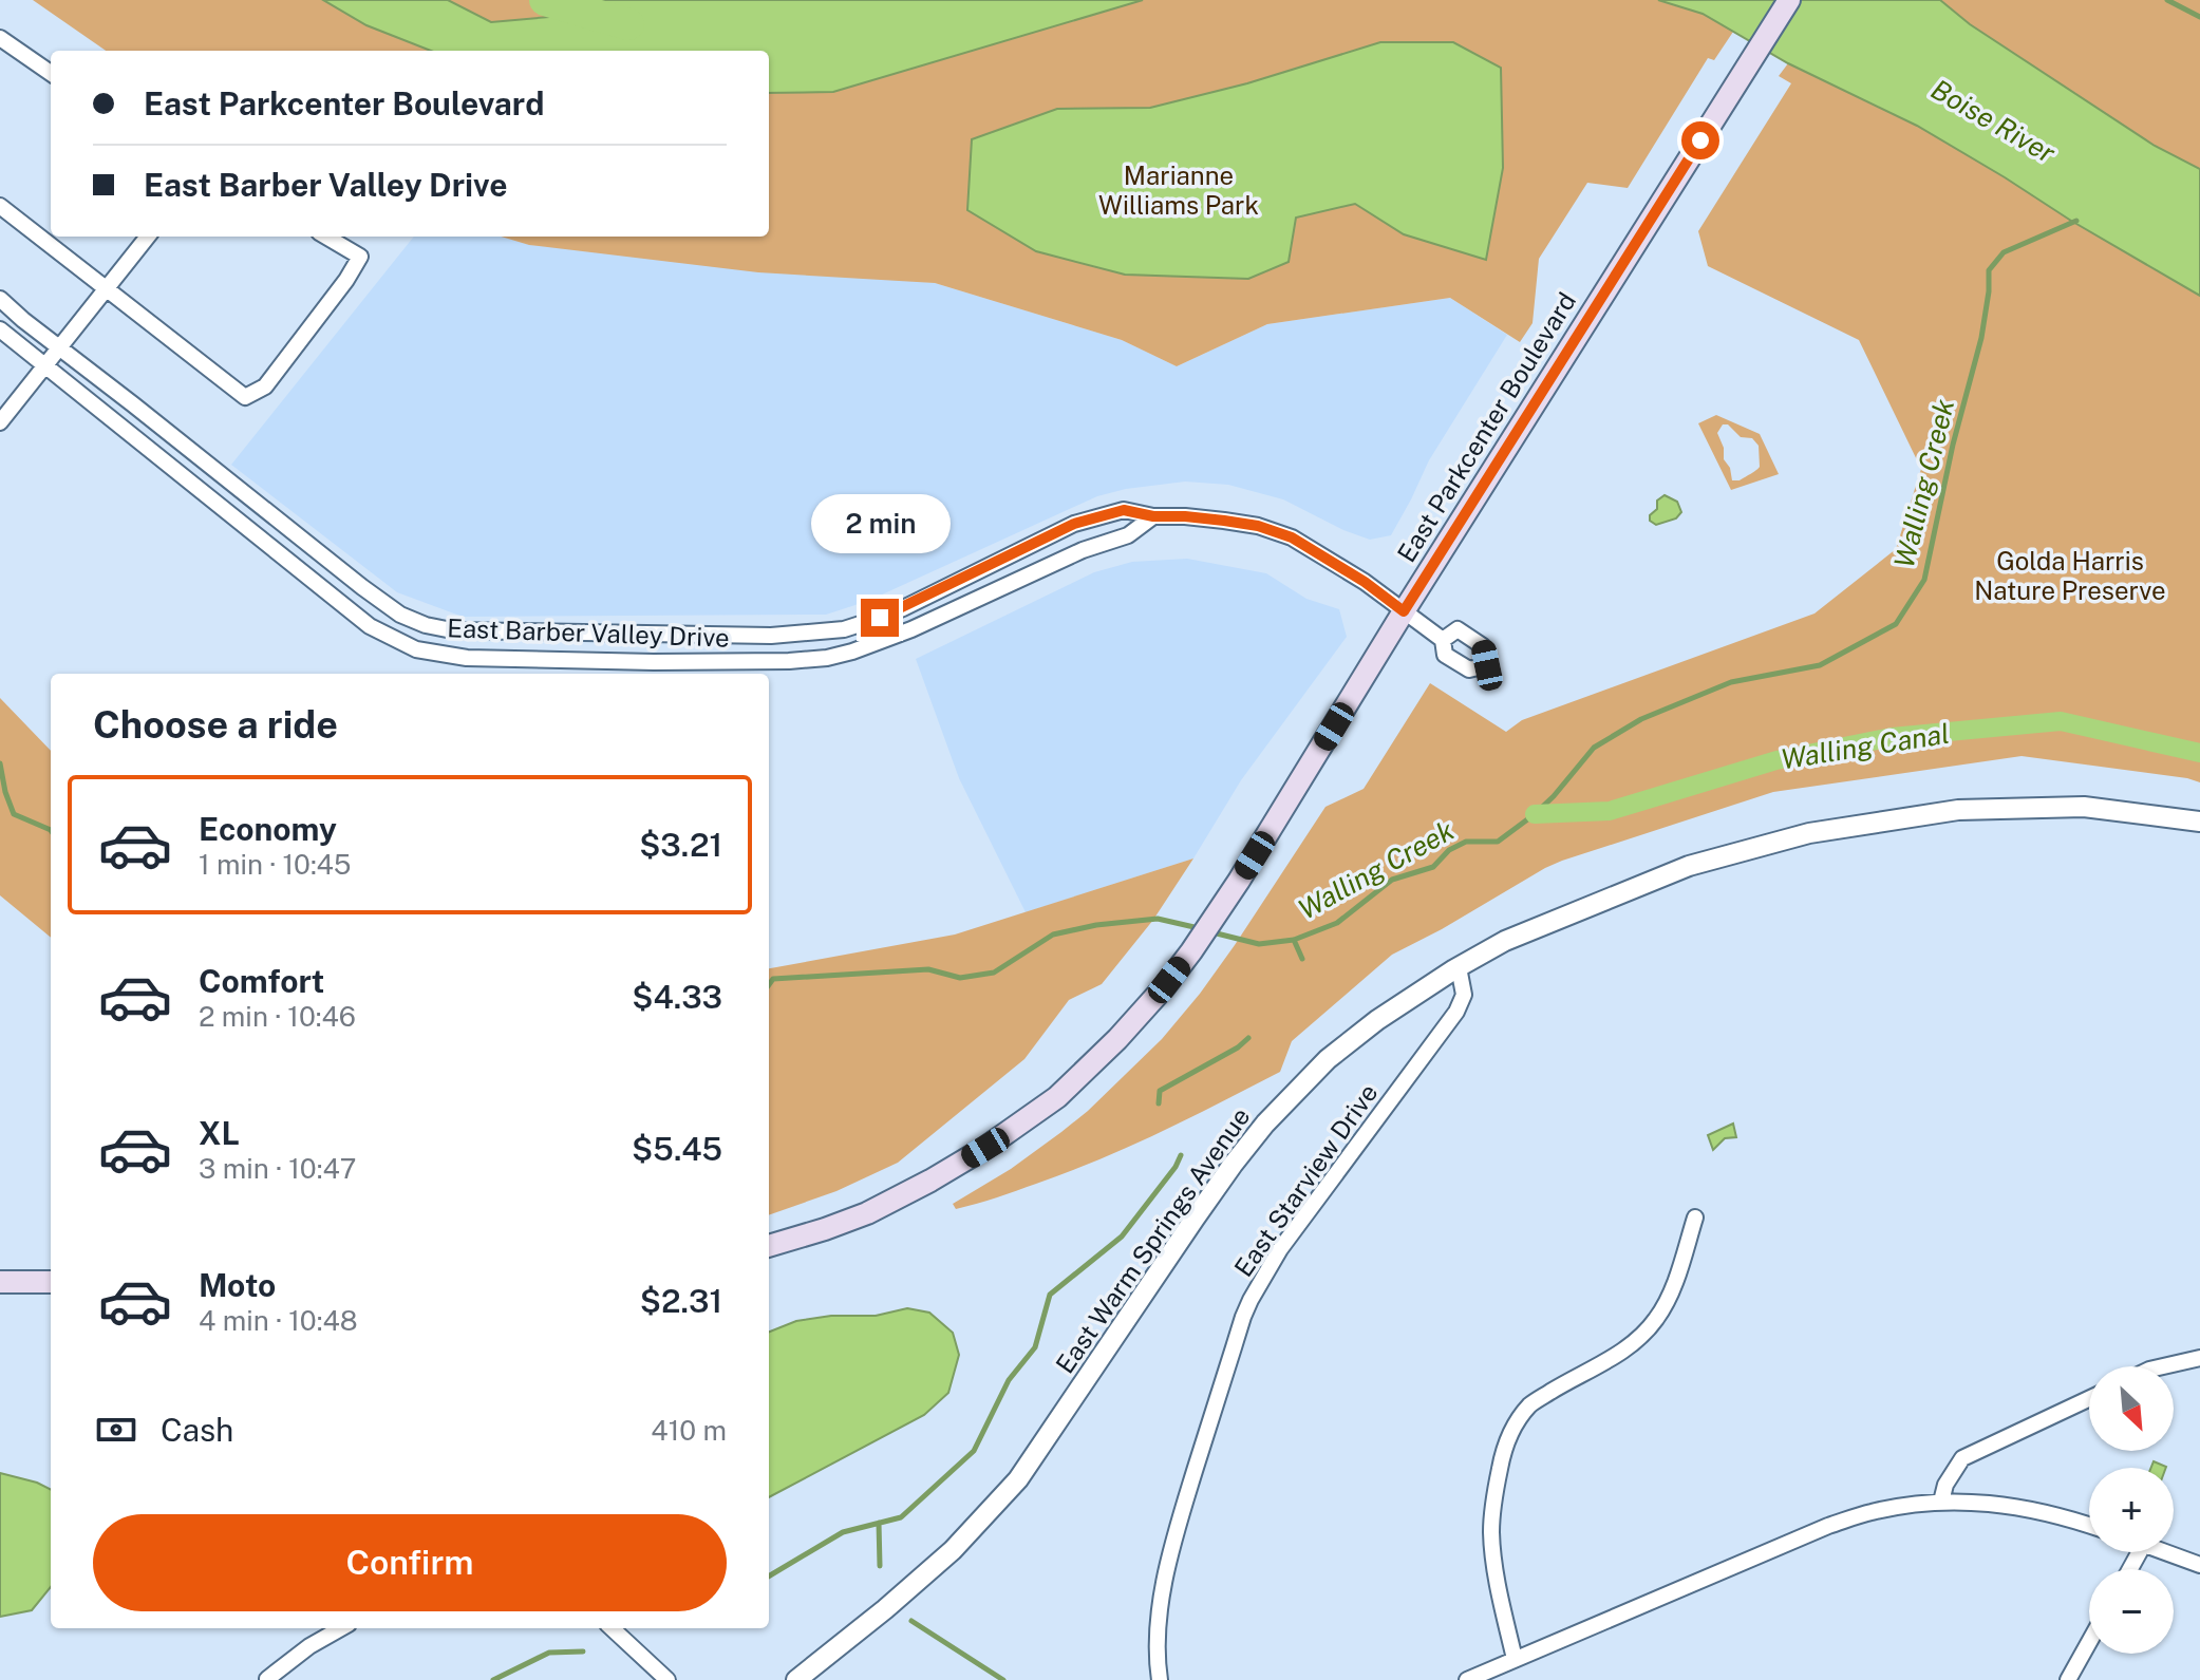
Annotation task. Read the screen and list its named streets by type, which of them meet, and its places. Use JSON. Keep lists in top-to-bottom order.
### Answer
{
  "streets": {
    "main road": ["East Parkcenter Boulevard"],
    "street": ["East Barber Valley Drive", "East Starview Drive", "East Warm Springs Avenue"]
  },
  "crossings": [
    ["East Parkcenter Boulevard", "East Barber Valley Drive"],
    ["East Starview Drive", "East Warm Springs Avenue"]
  ],
  "water": ["Boise River", "Walling Creek", "Walling Canal"],
  "parks": ["Marianne Williams Park", "Golda Harris Nature Preserve"],
  "north": "bottom right",
  "page": {
    "banner": ["East Parkcenter Boulevard", "East Barber Valley Drive"],
    "bubble": "2 min",
    "heading": "Choose a ride",
    "list": [
      {
        "name": "Economy",
        "note": "1 min · 10:45",
        "value": "$3.21"
      },
      {
        "name": "Comfort",
        "note": "2 min · 10:46",
        "value": "$4.33"
      },
      {
        "name": "XL",
        "note": "3 min · 10:47",
        "value": "$5.45"
      },
      {
        "name": "Moto",
        "note": "4 min · 10:48",
        "value": "$2.31"
      }
    ],
    "map_buttons": ["+", "−"],
    "pay": ["Cash", "410 m"],
    "buttons": "Confirm"
  }
}
